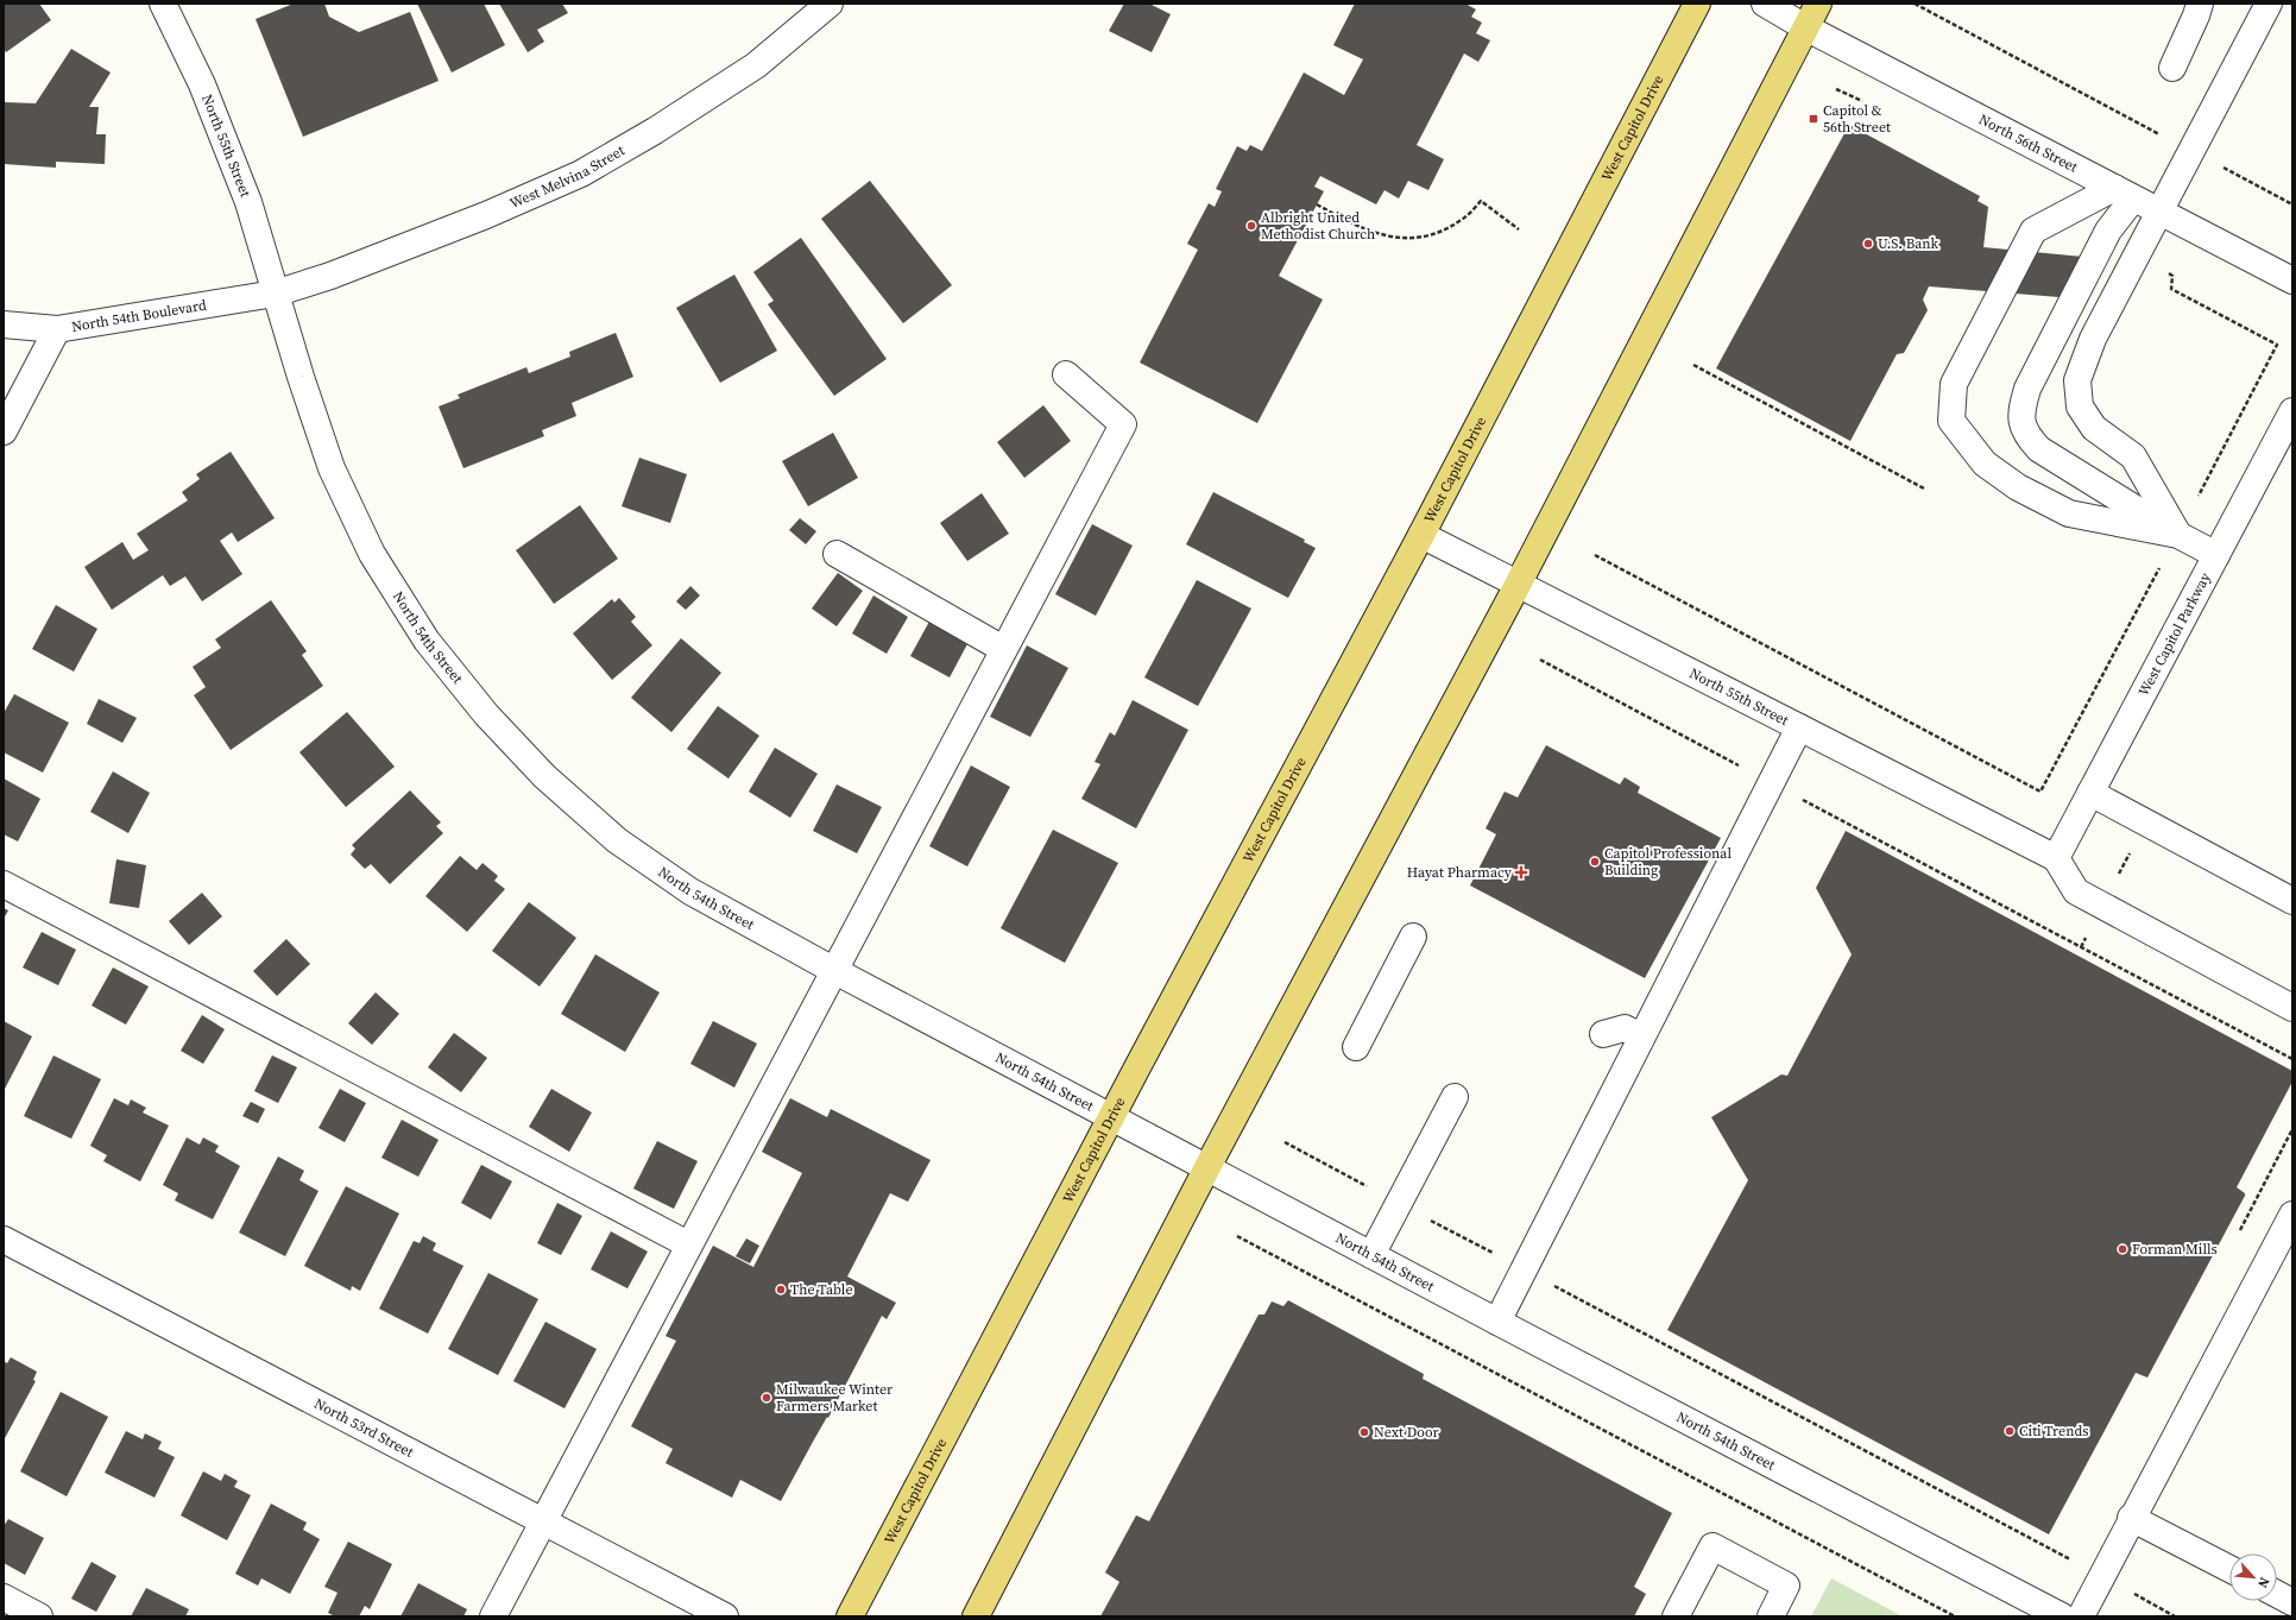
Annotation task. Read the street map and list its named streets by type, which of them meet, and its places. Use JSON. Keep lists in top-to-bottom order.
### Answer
{
  "streets": {
    "main road": ["West Capitol Drive"],
    "street": [
      "North 56th Street",
      "North 55th Street",
      "West Melvina Street",
      "North 54th Boulevard",
      "West Capitol Parkway",
      "North 54th Street",
      "North 53rd Street"
    ]
  },
  "crossings": [
    ["West Capitol Drive", "North 55th Street"],
    ["West Capitol Drive", "North 54th Street"],
    ["North 55th Street", "West Melvina Street"],
    ["North 55th Street", "North 54th Boulevard"],
    ["North 55th Street", "West Capitol Parkway"],
    ["North 55th Street", "North 54th Street"],
    ["West Melvina Street", "North 54th Boulevard"],
    ["West Melvina Street", "North 54th Street"],
    ["North 54th Boulevard", "North 54th Street"]
  ],
  "places": {
    "transit": ["Capitol & 56th Street"],
    "other": [
      "Albright United Methodist Church",
      "U.S. Bank",
      "Capitol Professional Building",
      "Forman Mills",
      "The Table",
      "Milwaukee Winter Farmers Market",
      "Citi Trends",
      "Next Door"
    ],
    "health": ["Hayat Pharmacy"]
  },
  "north": "bottom right"
}
